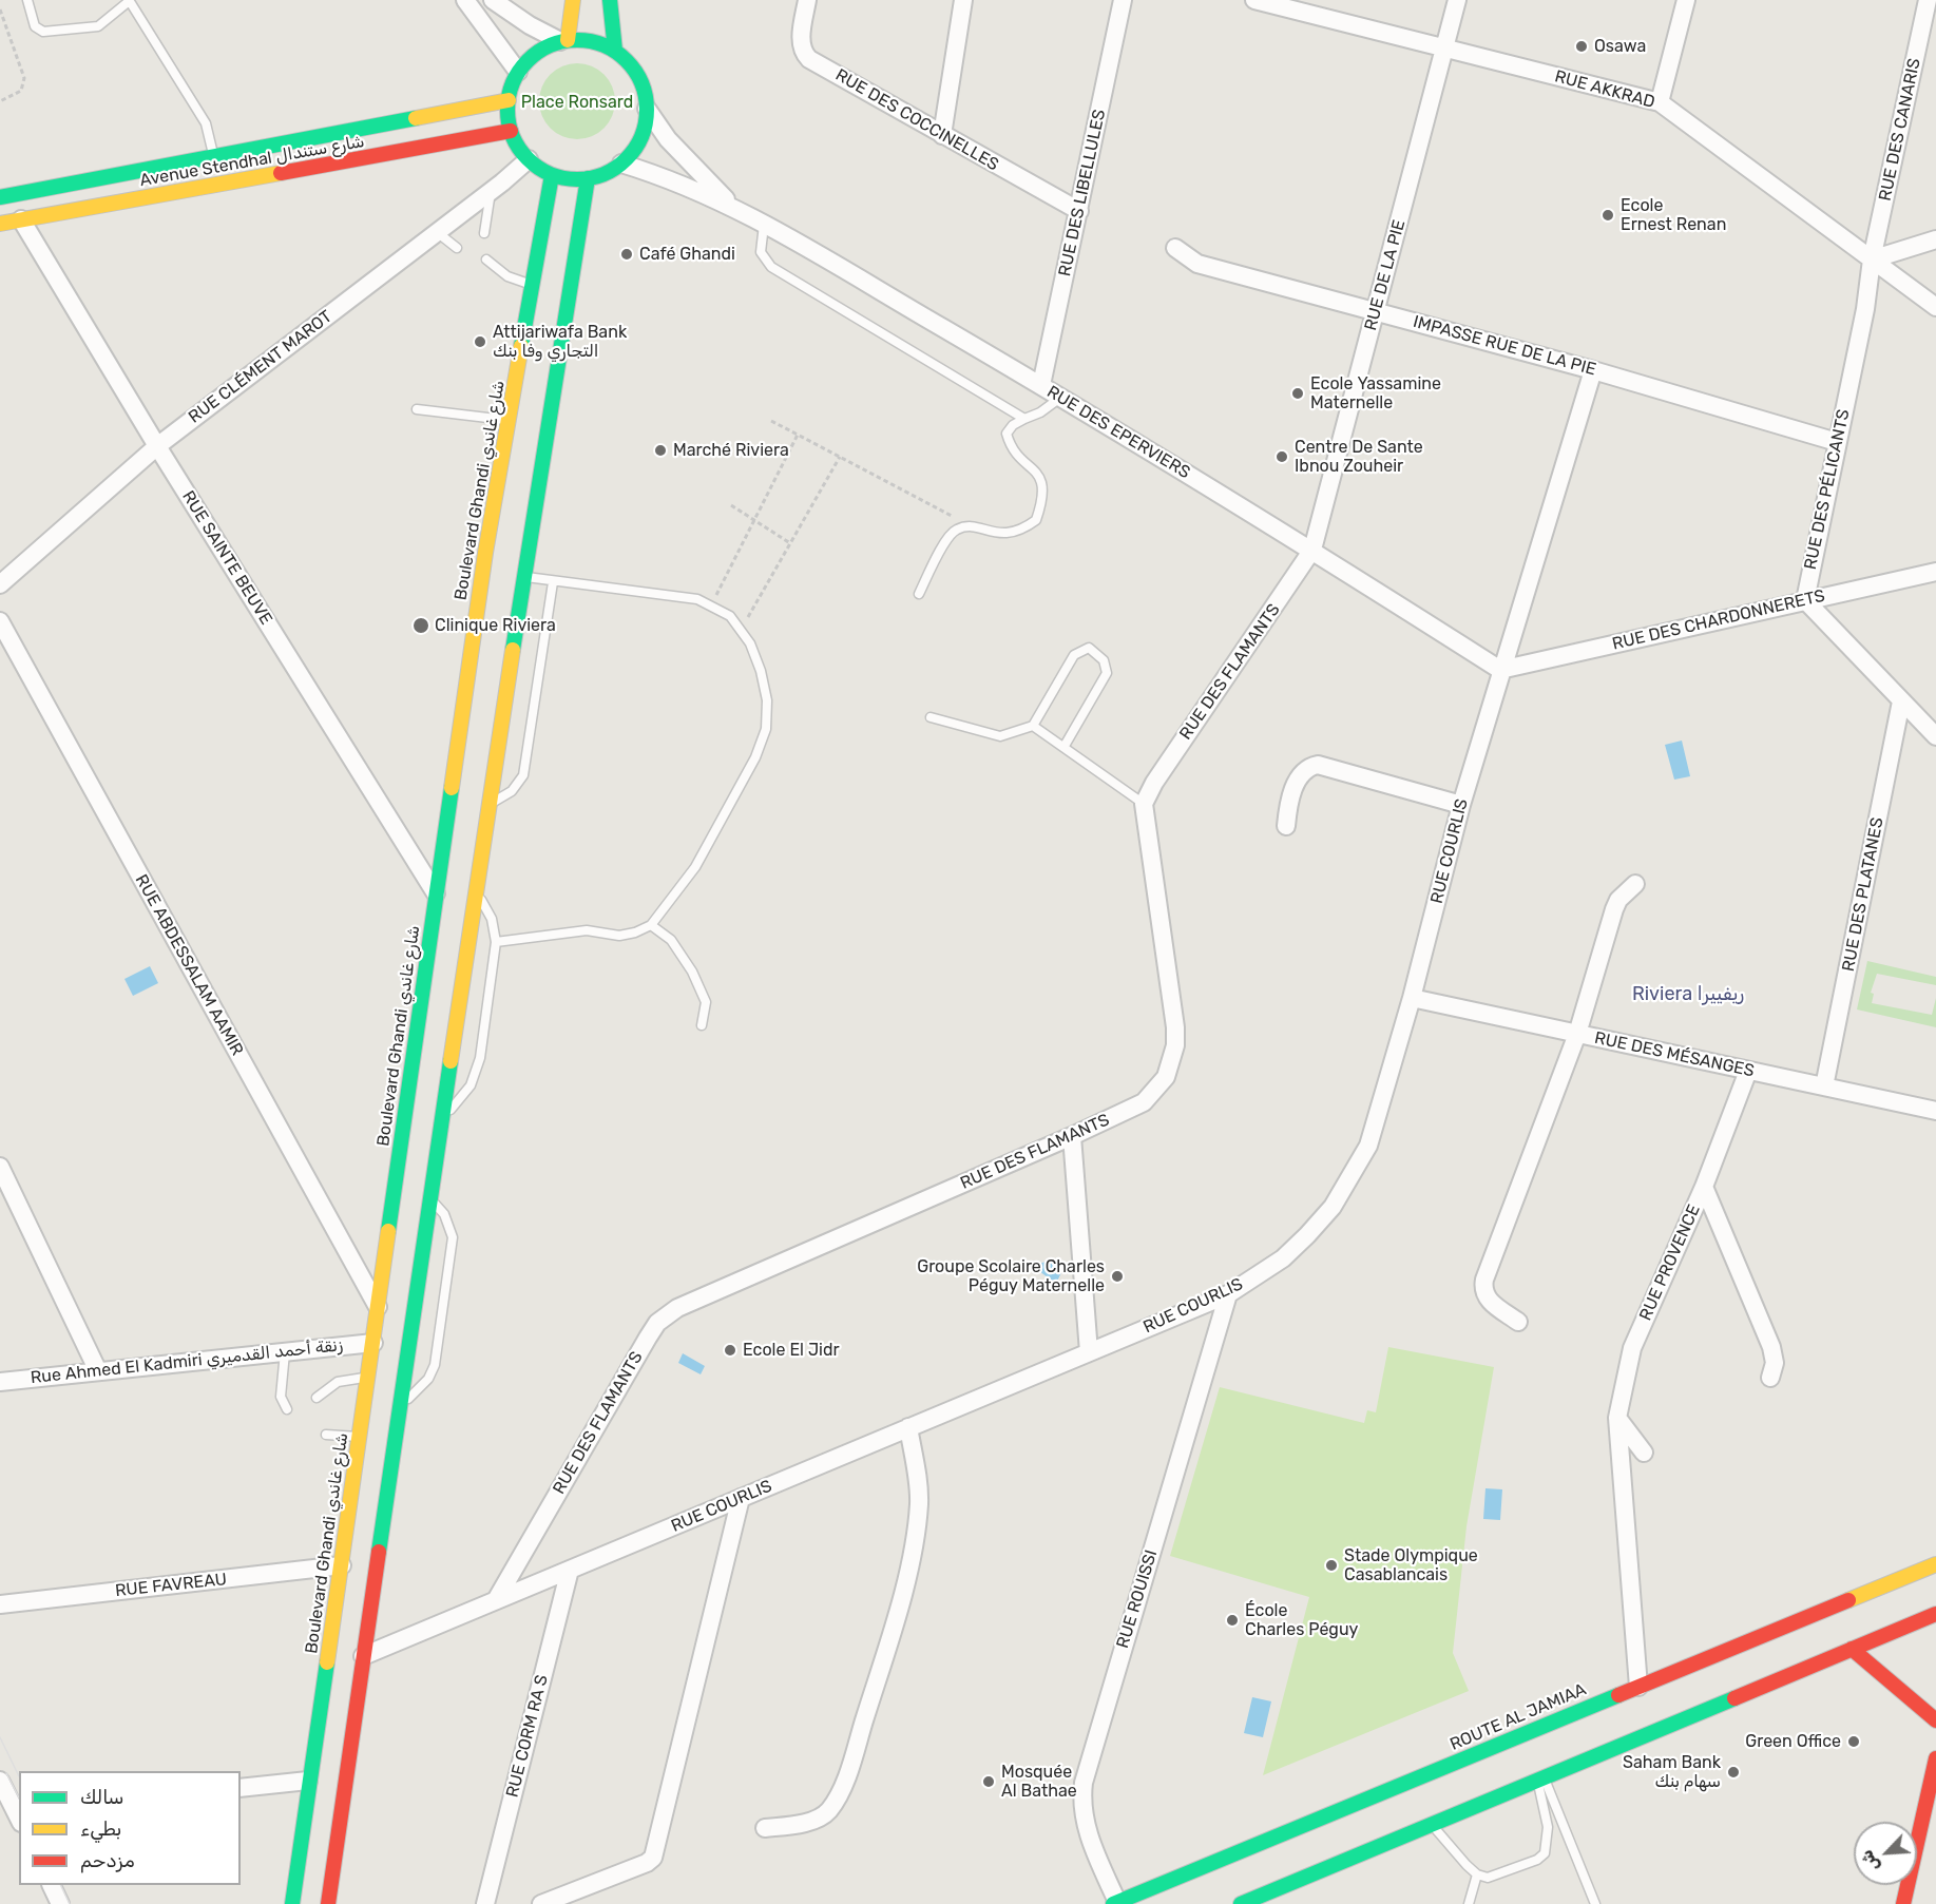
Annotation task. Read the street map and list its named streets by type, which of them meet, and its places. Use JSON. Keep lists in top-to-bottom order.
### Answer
{
  "streets": {
    "main road": ["Avenue Stendhal شارع ستندال", "Boulevard Ghandi شارع غاندي", "ROUTE AL JAMIAA"],
    "street": [
      "RUE AKKRAD",
      "RUE DES COCCINELLES",
      "RUE DES CANARIS",
      "RUE DES LIBELLULES",
      "RUE DE LA PIE",
      "IMPASSE RUE DE LA PIE",
      "RUE CLÉMENT MAROT",
      "RUE DES EPERVIERS",
      "RUE DES PÉLICANTS",
      "RUE SAINTE BEUVE",
      "RUE DES CHARDONNERETS",
      "RUE DES FLAMANTS",
      "RUE COURLIS",
      "RUE DES PLATANES",
      "RUE ABDESSALAM AAMIR",
      "RUE DES MÉSANGES",
      "RUE PROVENCE",
      "Rue Ahmed El Kadmiri زنقة أحمد القدميري",
      "RUE FAVREAU",
      "RUE ROUISSI",
      "RUE CORM RA S"
    ]
  },
  "crossings": [
    ["RUE AKKRAD", "RUE DES CANARIS"],
    ["RUE AKKRAD", "RUE DE LA PIE"],
    ["RUE AKKRAD", "RUE DES PÉLICANTS"],
    ["RUE DES COCCINELLES", "RUE DES LIBELLULES"],
    ["RUE DES CANARIS", "RUE DES PÉLICANTS"],
    ["Avenue Stendhal شارع ستندال", "RUE CLÉMENT MAROT"],
    ["Avenue Stendhal شارع ستندال", "RUE DES EPERVIERS"],
    ["Avenue Stendhal شارع ستندال", "Boulevard Ghandi شارع غاندي"],
    ["Avenue Stendhal شارع ستندال", "RUE SAINTE BEUVE"],
    ["RUE DES LIBELLULES", "RUE DES EPERVIERS"],
    ["RUE DE LA PIE", "IMPASSE RUE DE LA PIE"],
    ["RUE DE LA PIE", "RUE DES EPERVIERS"],
    ["RUE DE LA PIE", "RUE DES FLAMANTS"],
    ["IMPASSE RUE DE LA PIE", "RUE DES PÉLICANTS"],
    ["IMPASSE RUE DE LA PIE", "RUE COURLIS"],
    ["RUE CLÉMENT MAROT", "RUE DES EPERVIERS"],
    ["RUE CLÉMENT MAROT", "Boulevard Ghandi شارع غاندي"],
    ["RUE CLÉMENT MAROT", "RUE SAINTE BEUVE"],
    ["RUE DES EPERVIERS", "Boulevard Ghandi شارع غاندي"],
    ["RUE DES EPERVIERS", "RUE DES CHARDONNERETS"],
    ["RUE DES EPERVIERS", "RUE DES FLAMANTS"],
    ["RUE DES EPERVIERS", "RUE COURLIS"],
    ["RUE DES PÉLICANTS", "RUE DES CHARDONNERETS"],
    ["Boulevard Ghandi شارع غاندي", "RUE SAINTE BEUVE"],
    ["Boulevard Ghandi شارع غاندي", "RUE ABDESSALAM AAMIR"],
    ["Boulevard Ghandi شارع غاندي", "Rue Ahmed El Kadmiri زنقة أحمد القدميري"],
    ["Boulevard Ghandi شارع غاندي", "RUE FAVREAU"],
    ["RUE DES CHARDONNERETS", "RUE COURLIS"],
    ["RUE DES FLAMANTS", "RUE COURLIS"],
    ["RUE COURLIS", "RUE DES MÉSANGES"],
    ["RUE COURLIS", "RUE ROUISSI"],
    ["RUE COURLIS", "RUE CORM RA S"],
    ["RUE DES PLATANES", "RUE DES MÉSANGES"],
    ["RUE DES MÉSANGES", "RUE PROVENCE"],
    ["RUE PROVENCE", "ROUTE AL JAMIAA"],
    ["RUE ROUISSI", "ROUTE AL JAMIAA"]
  ],
  "districts": ["Riviera ريفييرا"],
  "parks": ["Place Ronsard"],
  "places": [
    "Osawa",
    "Ecole Ernest Renan",
    "Café Ghandi",
    "Attijariwafa Bank التجاري وفا بنك",
    "Ecole Yassamine Maternelle",
    "Marché Riviera",
    "Centre De Sante Ibnou Zouheir",
    "Clinique Riviera",
    "Groupe Scolaire Charles Péguy Maternelle",
    "Ecole El Jidr",
    "Stade Olympique Casablancais",
    "École Charles Péguy",
    "Green Office",
    "Saham Bank سهام بنك",
    "Mosquée Al Bathae"
  ],
  "legend": ["سالك", "بطيء", "مزدحم"],
  "north": "bottom left"
}
